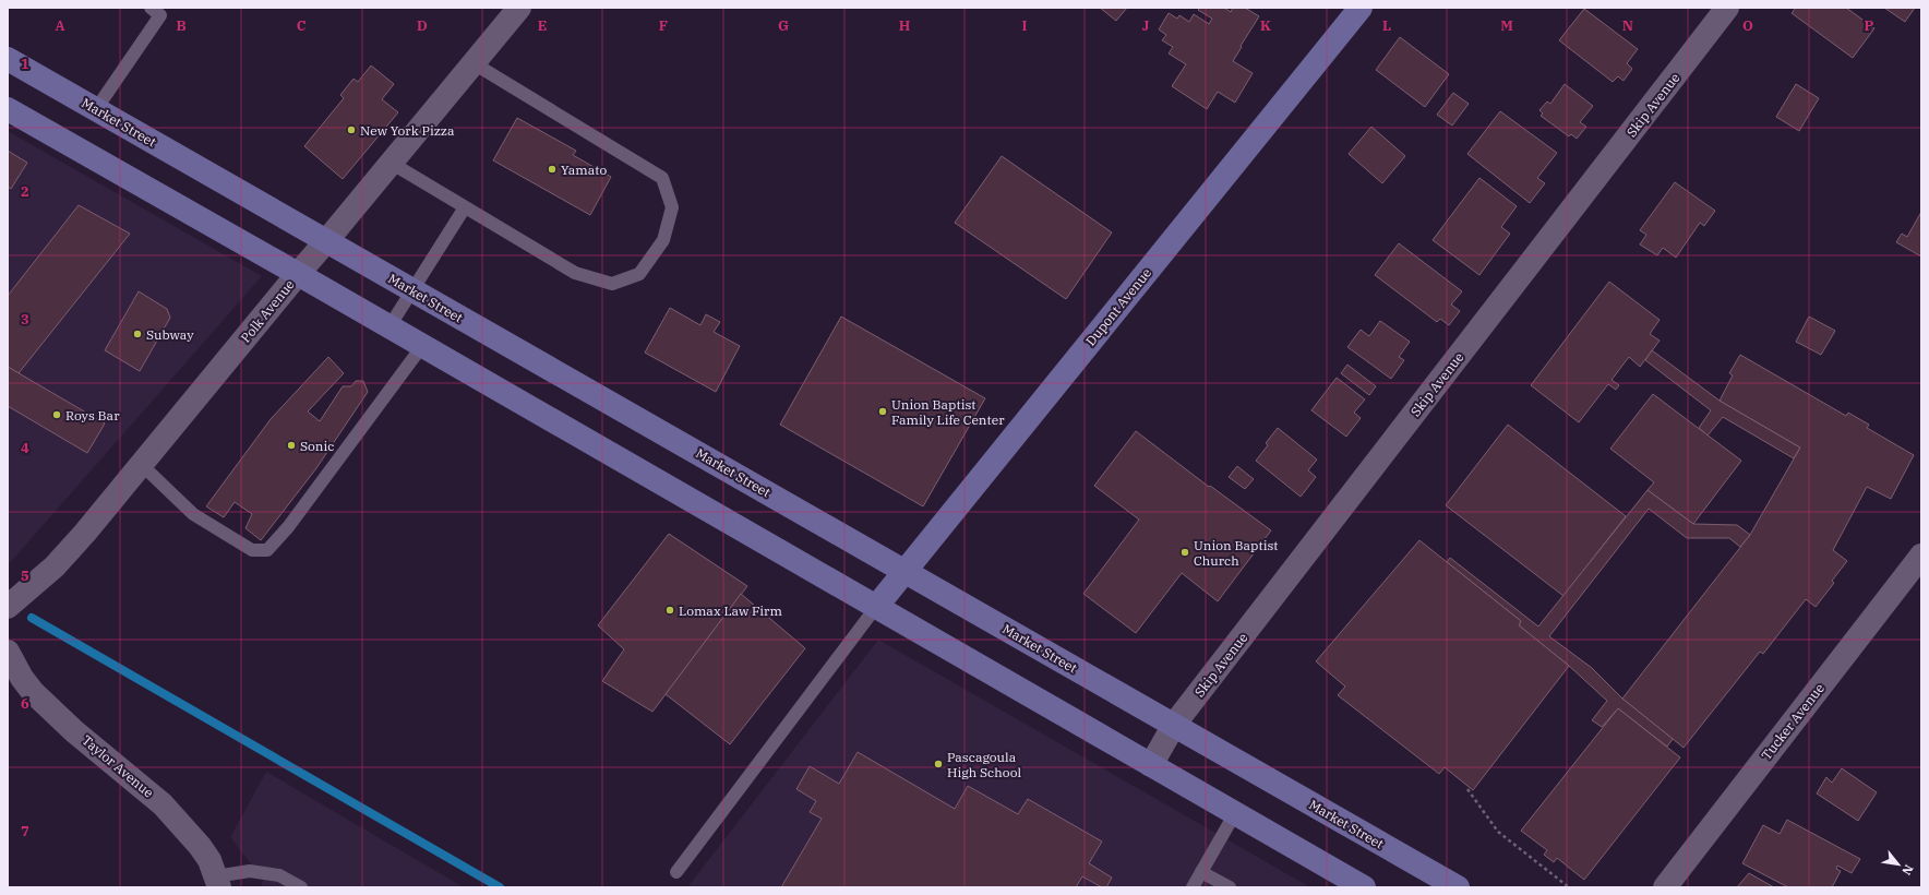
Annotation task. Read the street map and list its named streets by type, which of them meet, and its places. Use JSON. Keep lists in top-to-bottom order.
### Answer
{
  "streets": {
    "main road": ["Market Street", "Dupont Avenue"],
    "street": [
      "Skip Avenue",
      "Polk Avenue",
      "Tucker Avenue",
      "Taylor Avenue"
    ]
  },
  "crossings": [
    ["Skip Avenue", "Market Street"],
    ["Market Street", "Dupont Avenue"],
    ["Market Street", "Polk Avenue"]
  ],
  "places": [
    "New York Pizza",
    "Yamato",
    "Subway",
    "Union Baptist Family Life Center",
    "Roys Bar",
    "Sonic",
    "Union Baptist Church",
    "Lomax Law Firm",
    "Pascagoula High School"
  ],
  "north": "bottom right",
  "grid": {
    "columns": [
      "A",
      "B",
      "C",
      "D",
      "E",
      "F",
      "G",
      "H",
      "I",
      "J",
      "K",
      "L",
      "M",
      "N",
      "O",
      "P"
    ],
    "rows": [
      "1",
      "2",
      "3",
      "4",
      "5",
      "6",
      "7"
    ]
  }
}
